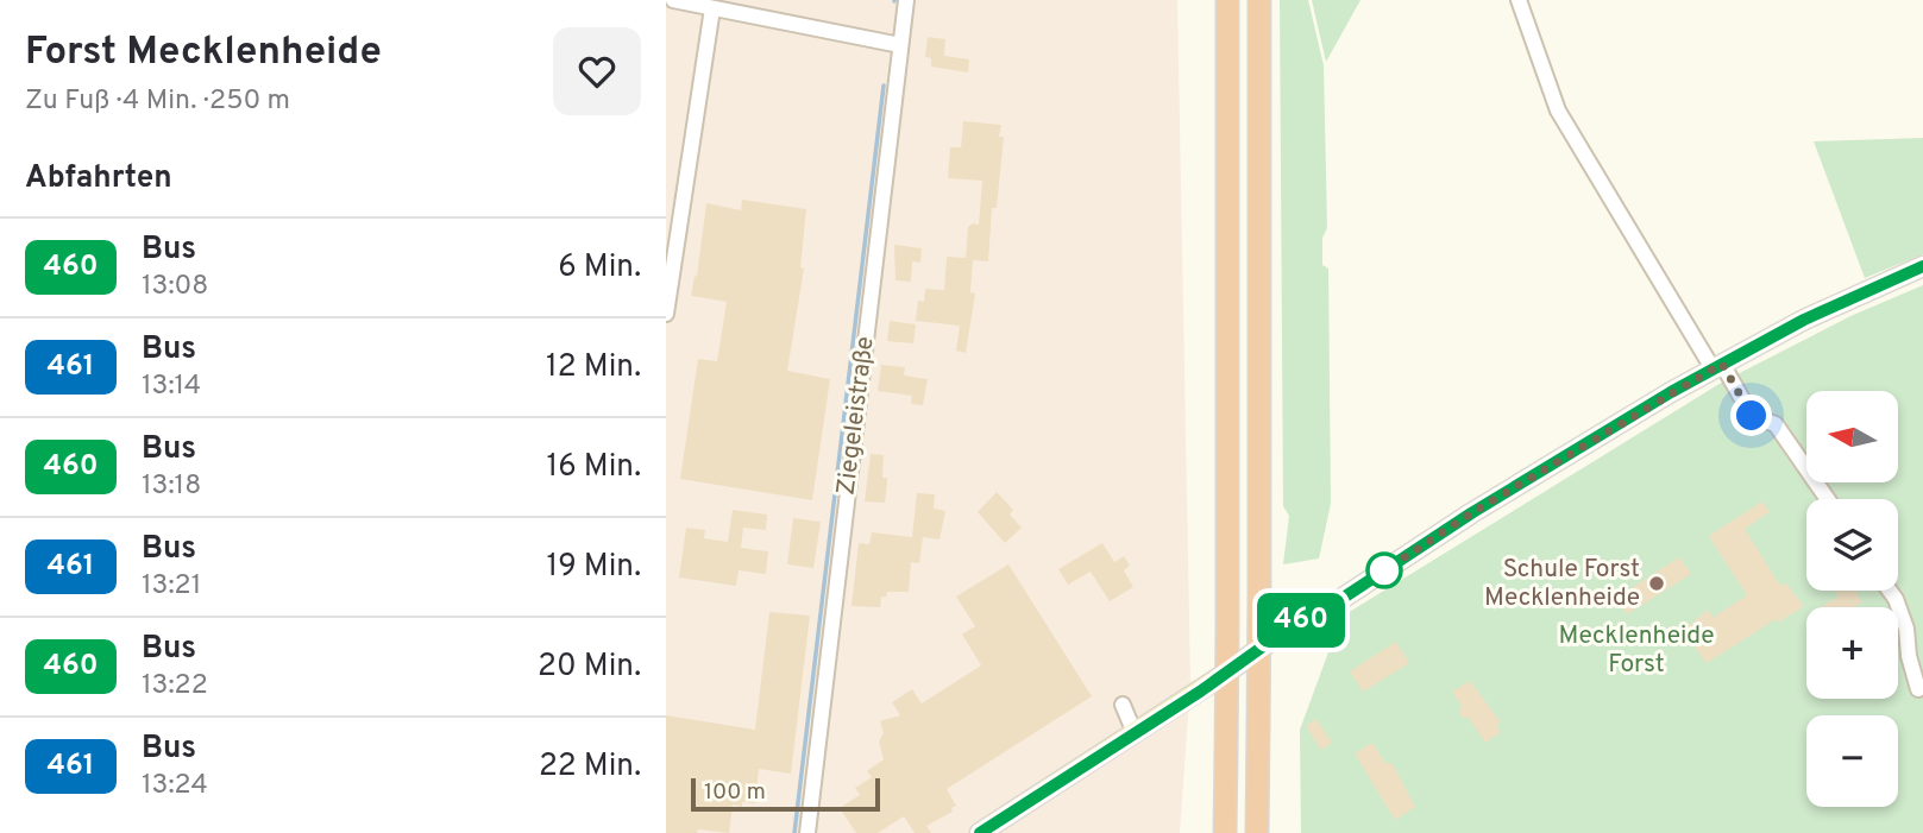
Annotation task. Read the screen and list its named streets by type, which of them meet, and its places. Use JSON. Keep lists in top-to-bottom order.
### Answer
{
  "streets": {
    "street": ["Ziegeleistraße"]
  },
  "parks": ["Mecklenheide Forst"],
  "places": ["Schule Forst Mecklenheide"],
  "lines": ["bus line 460"],
  "scale_bar": "100 m",
  "north": "left",
  "page": {
    "heading": [
      ["Forst Mecklenheide", "Zu Fuß · 4 Min. · 250 m"],
      "Abfahrten"
    ],
    "on_map": "460",
    "list": [
      {
        "mark": "460",
        "name": "Bus",
        "note": "13:08",
        "value": "6 Min."
      },
      {
        "mark": "461",
        "name": "Bus",
        "note": "13:14",
        "value": "12 Min."
      },
      {
        "mark": "460",
        "name": "Bus",
        "note": "13:18",
        "value": "16 Min."
      },
      {
        "mark": "461",
        "name": "Bus",
        "note": "13:21",
        "value": "19 Min."
      },
      {
        "mark": "460",
        "name": "Bus",
        "note": "13:22",
        "value": "20 Min."
      },
      {
        "mark": "461",
        "name": "Bus",
        "note": "13:24",
        "value": "22 Min."
      }
    ],
    "map_buttons": ["+", "−"],
    "scale": "100 m"
  }
}
